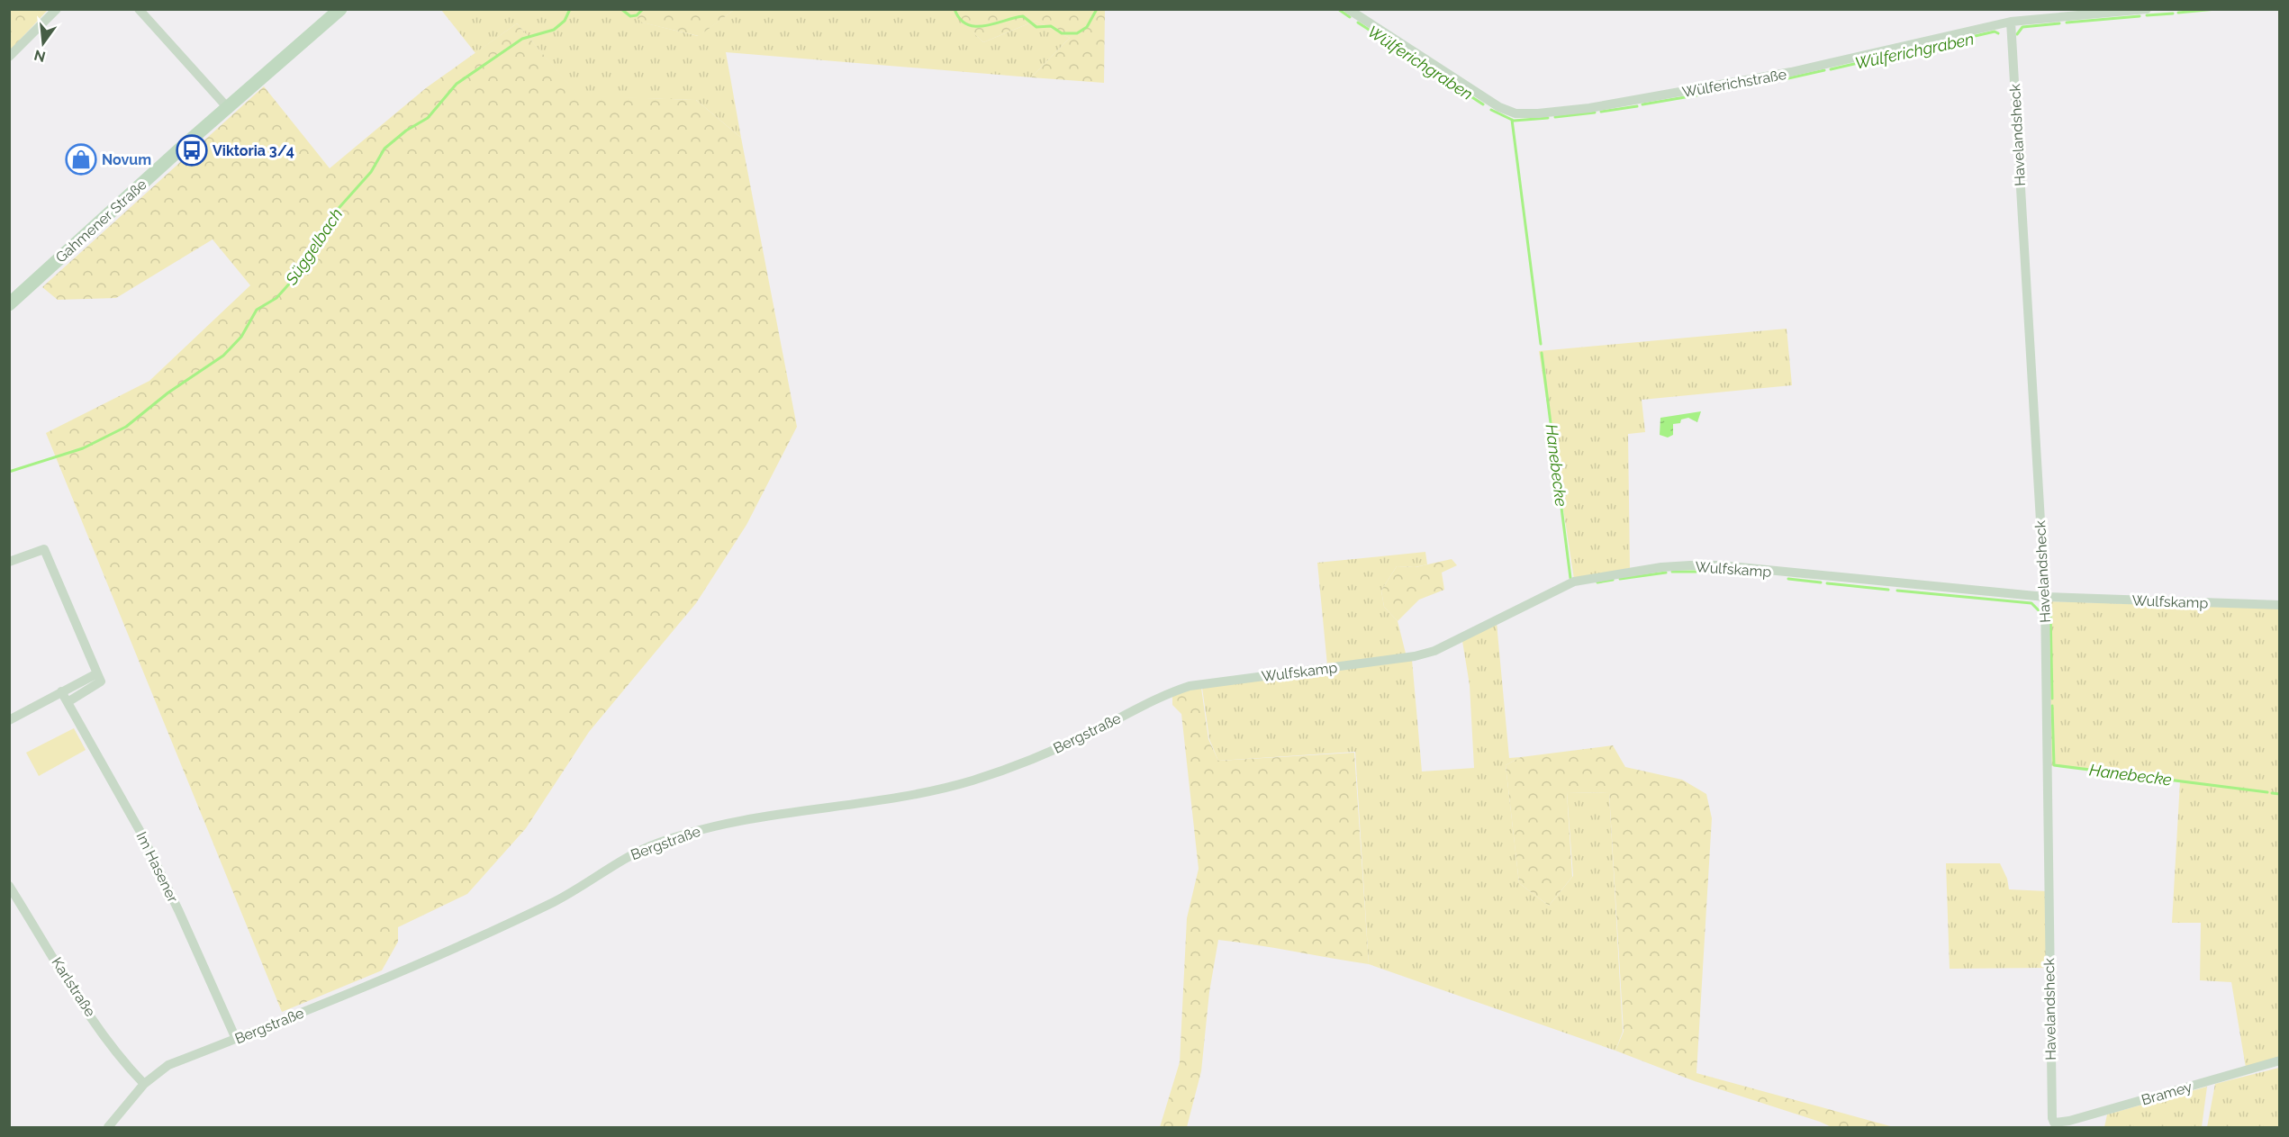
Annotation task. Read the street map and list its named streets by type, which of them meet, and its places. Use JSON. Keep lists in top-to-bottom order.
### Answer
{
  "streets": {
    "main road": ["Gahmener Straße"],
    "street": [
      "Wülferichstraße",
      "Havelandsheck",
      "Wulfskamp",
      "Bergstraße",
      "Im Hasener",
      "Karlstraße",
      "Bramey"
    ]
  },
  "crossings": [
    ["Wülferichstraße", "Havelandsheck"],
    ["Havelandsheck", "Wulfskamp"],
    ["Havelandsheck", "Bramey"],
    ["Wulfskamp", "Bergstraße"],
    ["Bergstraße", "Im Hasener"],
    ["Bergstraße", "Karlstraße"]
  ],
  "water": ["Wülferichgraben", "Süggelbach", "Hanebecke"],
  "places": {
    "bus stop": ["Viktoria 3/4"],
    "shop": ["Novum"]
  },
  "north": "bottom"
}
